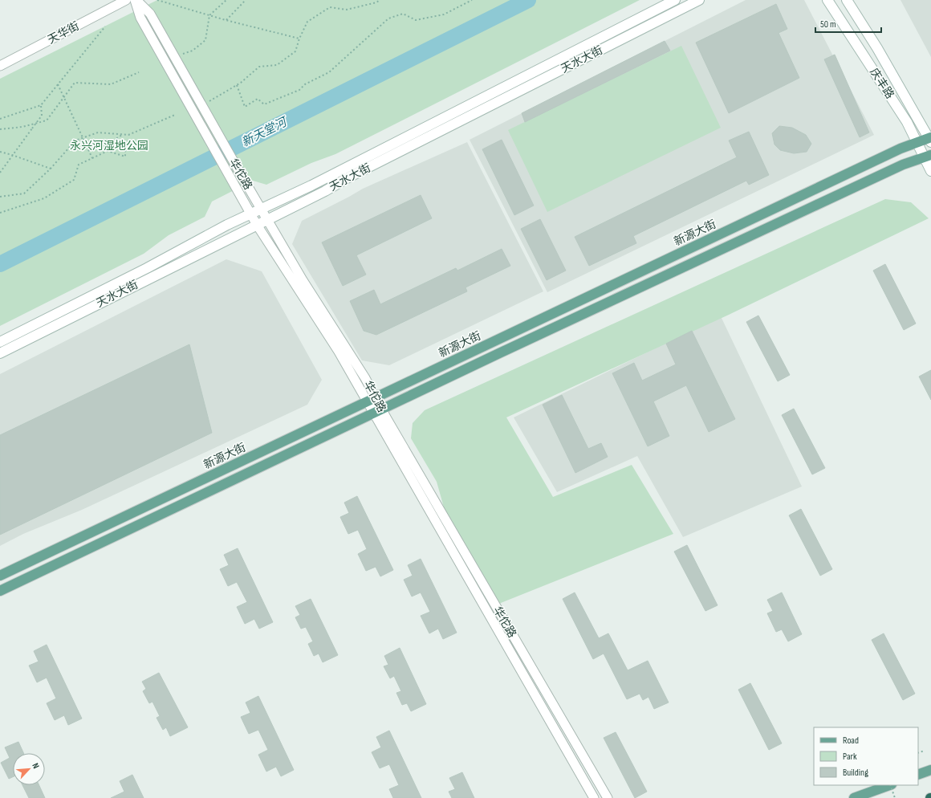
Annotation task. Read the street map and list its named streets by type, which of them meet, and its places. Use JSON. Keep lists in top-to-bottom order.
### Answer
{
  "streets": {
    "main road": ["天水大街", "庆丰路", "新源大街"],
    "street": ["天华街", "华佗路"]
  },
  "crossings": [
    ["天水大街", "华佗路"],
    ["庆丰路", "新源大街"],
    ["华佗路", "新源大街"]
  ],
  "water": ["新天堂河"],
  "parks": ["永兴河湿地公园"],
  "legend": ["Road", "Park", "Building"],
  "scale_bar": "50 m",
  "north": "top right"
}
